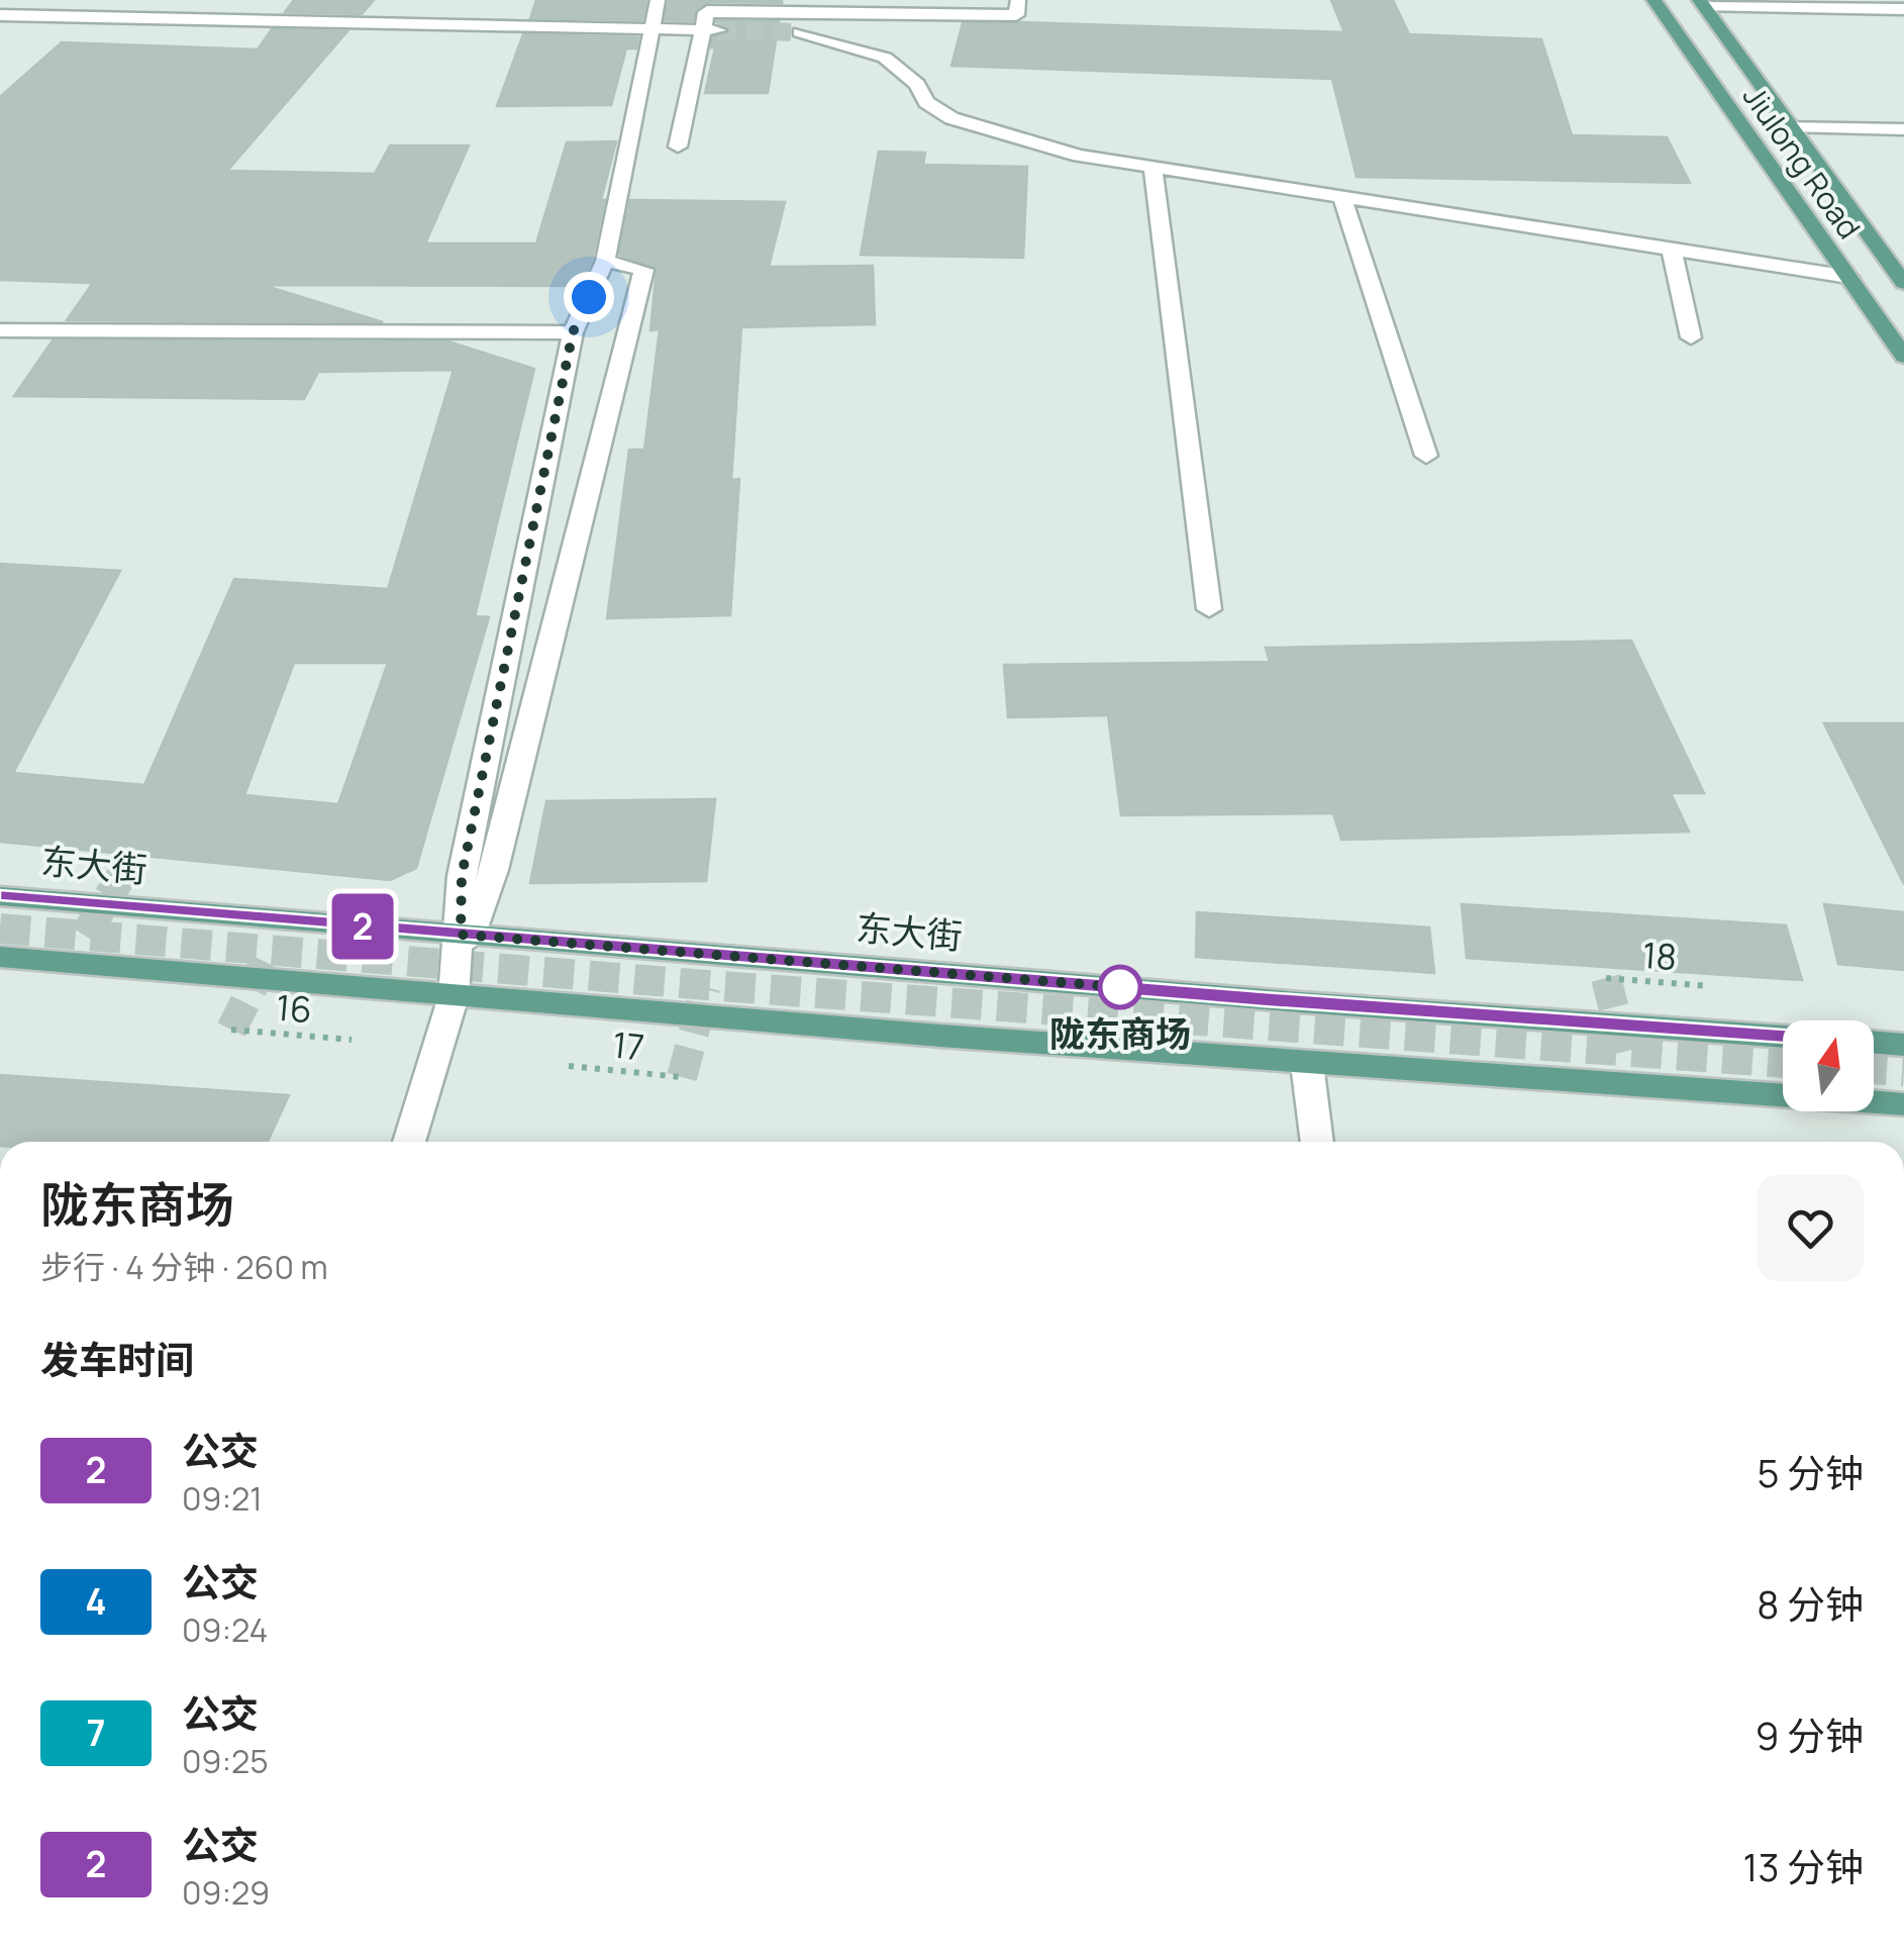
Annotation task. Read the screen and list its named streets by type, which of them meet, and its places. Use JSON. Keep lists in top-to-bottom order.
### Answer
{
  "streets": {
    "main road": ["Jiulong Road", "东大街"],
    "path": ["18", "16", "17"]
  },
  "places": ["陇东商场"],
  "lines": ["bus line 2"],
  "north": "top",
  "page": {
    "on_map": "2",
    "heading": [
      ["陇东商场", "步行 · 4 分钟 · 260 m"],
      "发车时间"
    ],
    "list": [
      {
        "mark": "2",
        "name": "公交",
        "note": "09:21",
        "value": "5 分钟"
      },
      {
        "mark": "4",
        "name": "公交",
        "note": "09:24",
        "value": "8 分钟"
      },
      {
        "mark": "7",
        "name": "公交",
        "note": "09:25",
        "value": "9 分钟"
      },
      {
        "mark": "2",
        "name": "公交",
        "note": "09:29",
        "value": "13 分钟"
      }
    ]
  }
}
